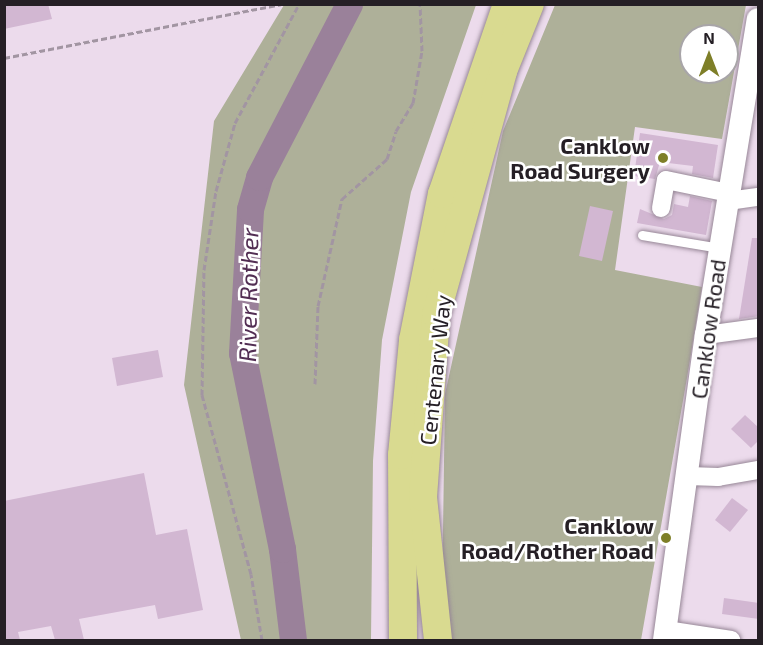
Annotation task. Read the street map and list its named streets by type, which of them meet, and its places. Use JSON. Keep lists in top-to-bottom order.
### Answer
{
  "streets": {
    "main road": ["Centenary Way"],
    "street": ["Canklow Road"]
  },
  "water": ["River Rother"],
  "places": ["Canklow Road Surgery", "Canklow Road/Rother Road"],
  "north": "top"
}
